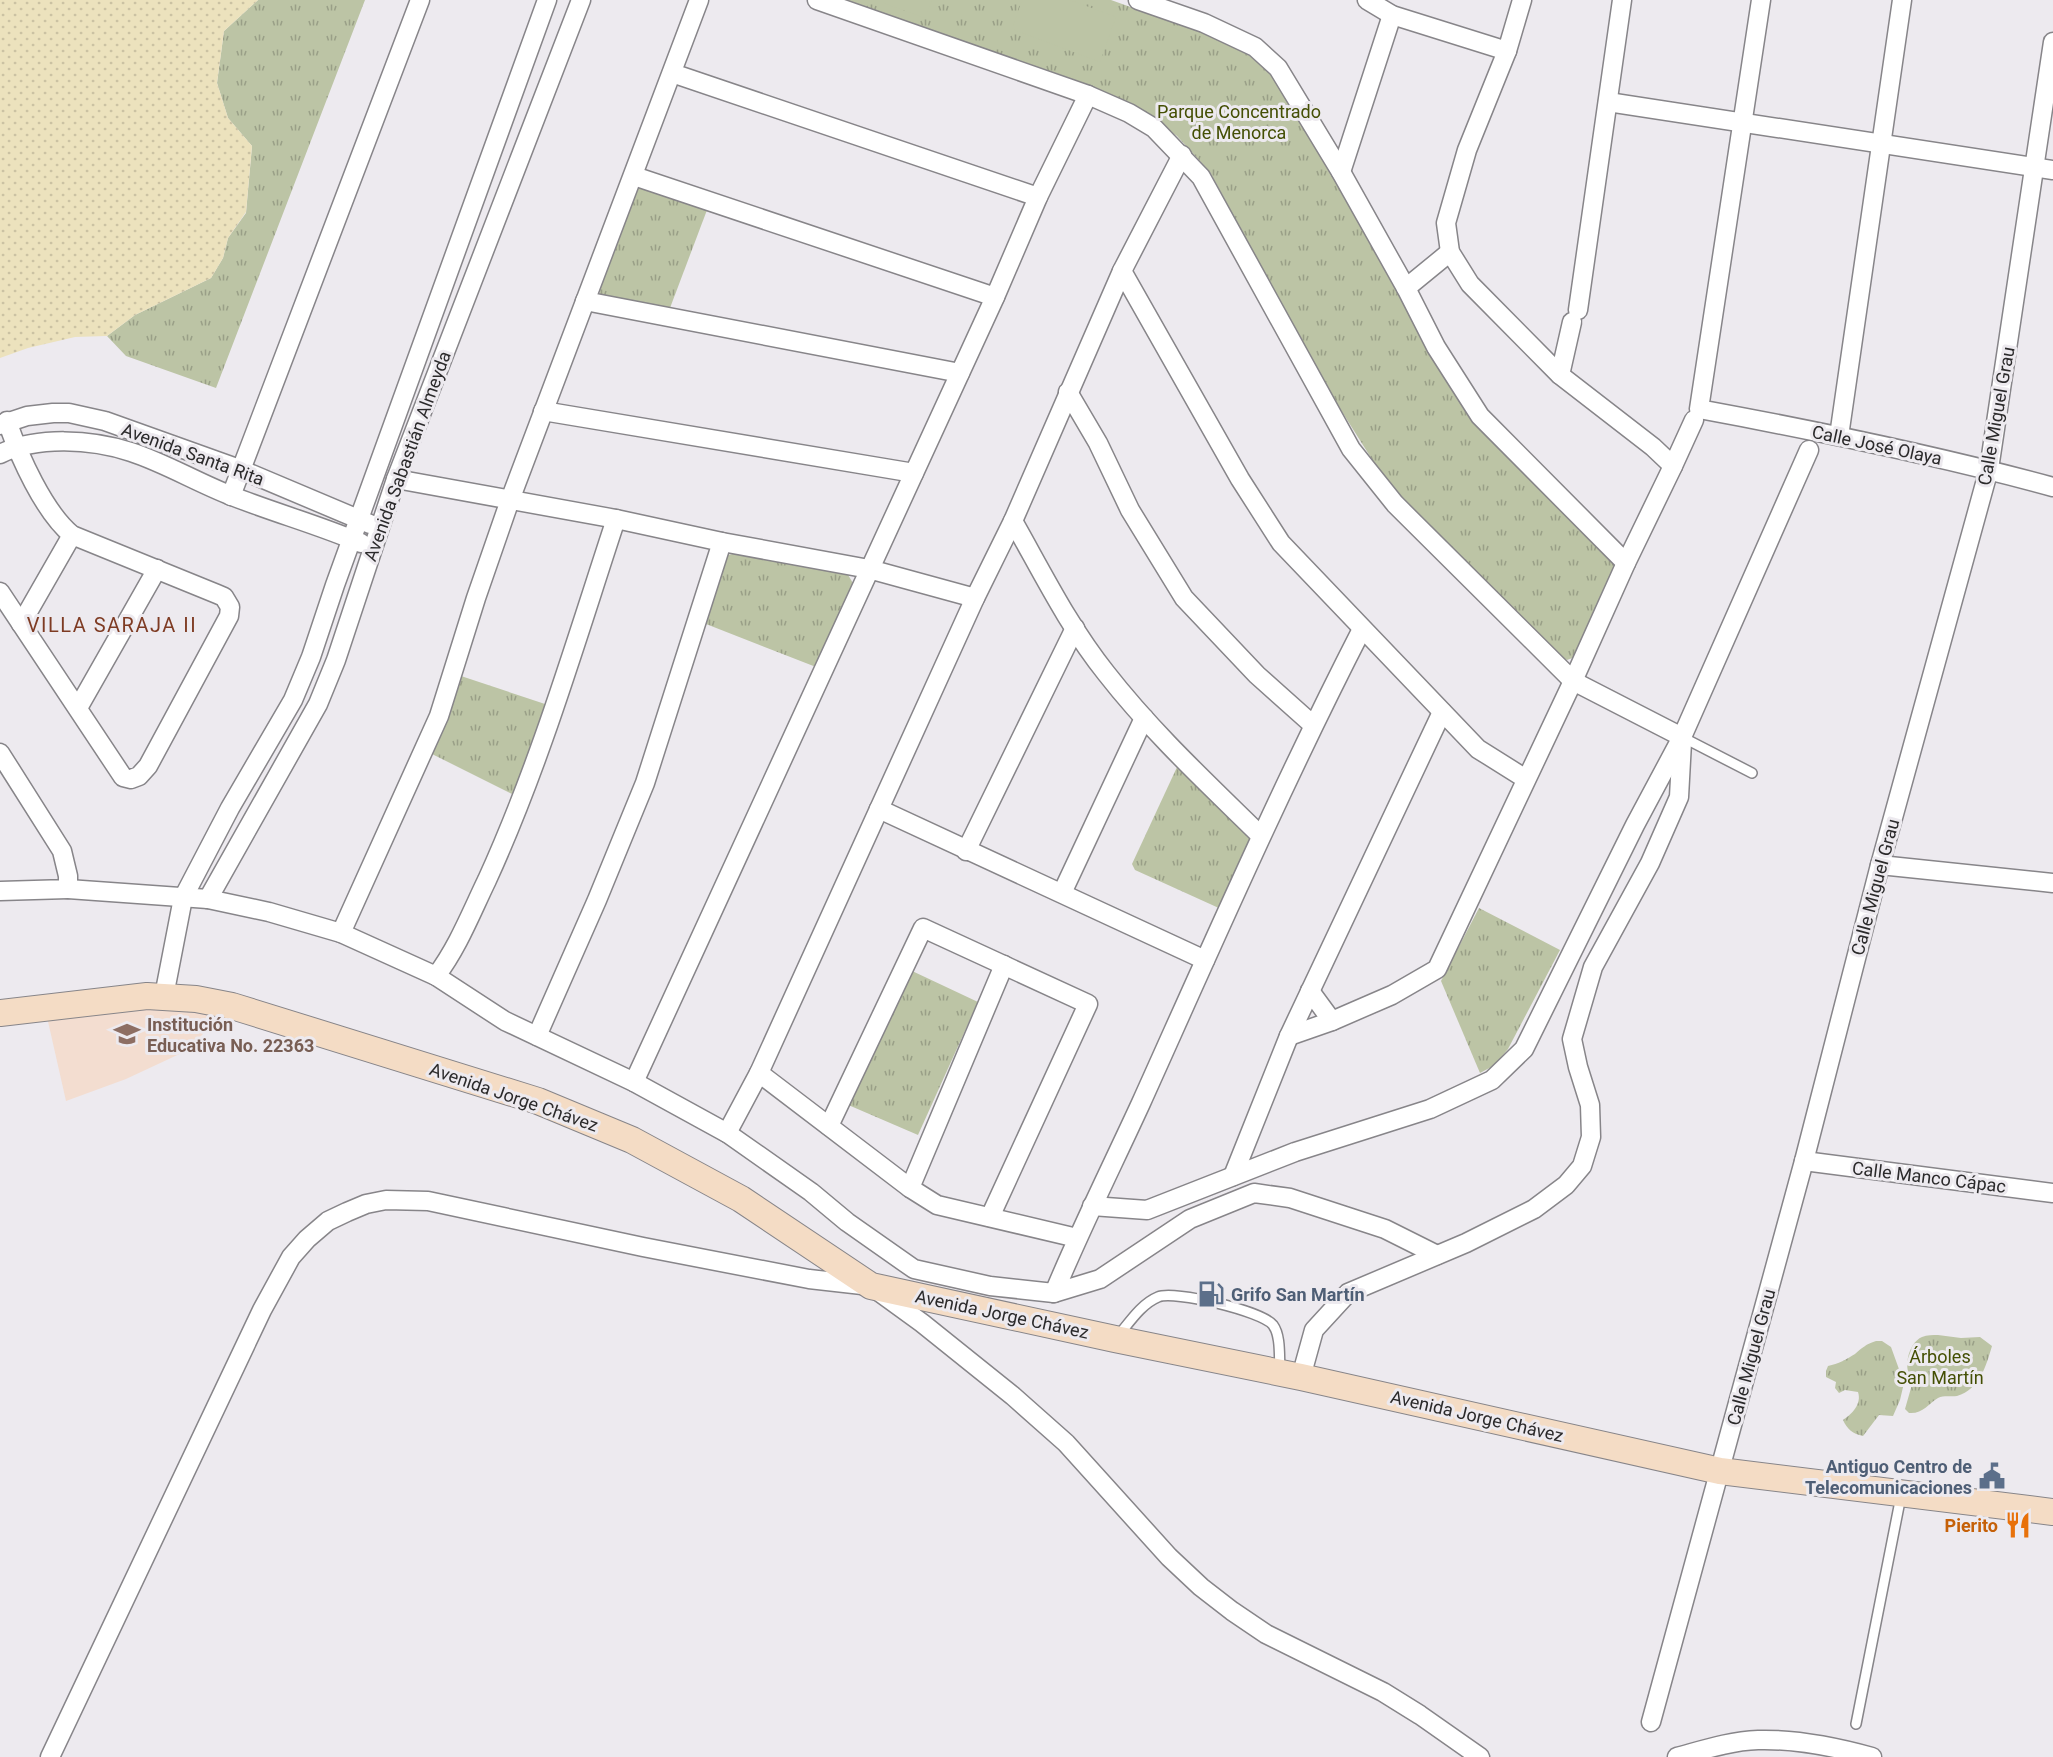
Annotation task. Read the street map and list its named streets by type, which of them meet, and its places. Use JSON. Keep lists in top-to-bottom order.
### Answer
{
  "streets": {
    "main road": ["Avenida Jorge Chávez"],
    "street": [
      "Calle Miguel Grau",
      "Calle José Olaya",
      "Avenida Santa Rita",
      "Avenida Sabastián Almeyda",
      "Calle Manco Cápac"
    ]
  },
  "crossings": [
    ["Calle Miguel Grau", "Calle José Olaya"],
    ["Calle Miguel Grau", "Avenida Jorge Chávez"],
    ["Calle Miguel Grau", "Calle Manco Cápac"],
    ["Avenida Santa Rita", "Avenida Sabastián Almeyda"],
    ["Avenida Sabastián Almeyda", "Avenida Jorge Chávez"]
  ],
  "districts": ["VILLA SARAJA II"],
  "parks": ["Parque Concentrado de Menorca", "Árboles San Martín"],
  "places": {
    "school or university": ["Institución Educativa No. 22363"],
    "fuel station": ["Grifo San Martín"],
    "public building": ["Antiguo Centro de Telecomunicaciones"],
    "restaurant": ["Pierito"]
  }
}
